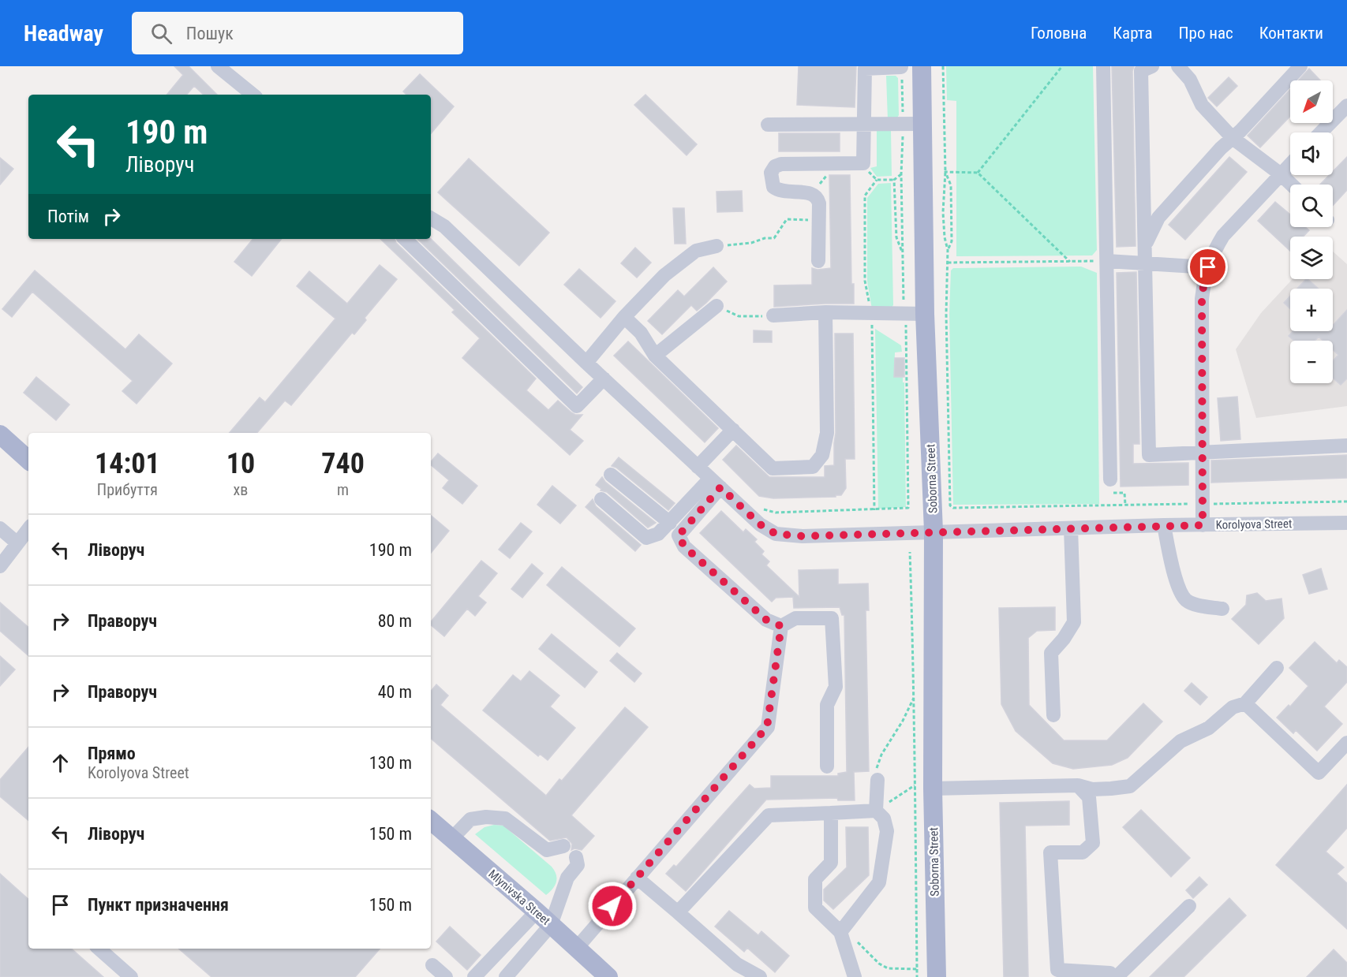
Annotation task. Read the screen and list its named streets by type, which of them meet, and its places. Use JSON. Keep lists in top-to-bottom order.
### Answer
{
  "streets": {
    "main road": ["Soborna Street", "Mlynivska Street"],
    "street": ["Korolyova Street"]
  },
  "crossings": [
    ["Soborna Street", "Korolyova Street"]
  ],
  "north": "bottom left",
  "page": {
    "header": "Headway",
    "search": "Пошук",
    "nav": [
      "Головна",
      "Карта",
      "Про нас",
      "Контакти"
    ],
    "map_buttons": ["+", "−"],
    "turn": ["190 m", "Ліворуч"],
    "then": "Потім",
    "eta": [
      "14:01",
      "Прибуття",
      "10",
      "хв",
      "740",
      "m"
    ],
    "list": [
      {
        "name": "Ліворуч",
        "value": "190 m"
      },
      {
        "name": "Праворуч",
        "value": "80 m"
      },
      {
        "name": "Праворуч",
        "value": "40 m"
      },
      {
        "name": "Прямо",
        "note": "Korolyova Street",
        "value": "130 m"
      },
      {
        "name": "Ліворуч",
        "value": "150 m"
      },
      {
        "name": "Пункт призначення",
        "value": "150 m"
      }
    ]
  }
}
